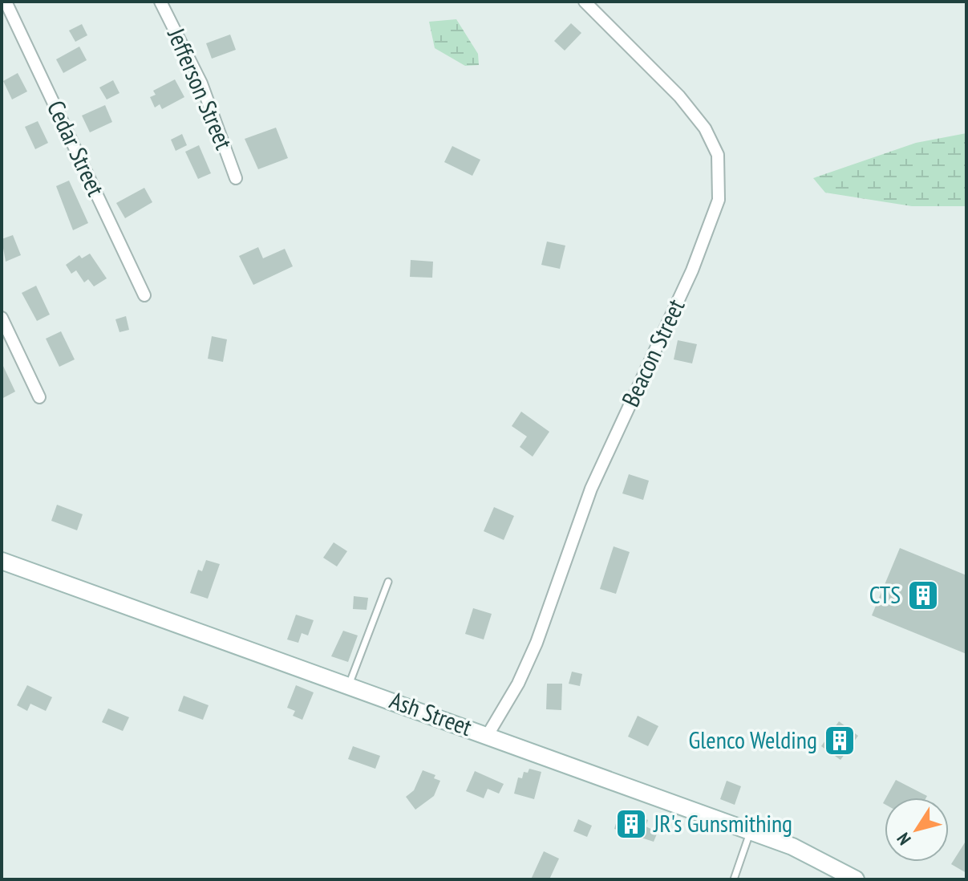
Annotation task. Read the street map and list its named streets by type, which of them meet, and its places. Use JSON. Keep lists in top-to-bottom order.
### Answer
{
  "streets": {
    "street": [
      "Jefferson Street",
      "Cedar Street",
      "Beacon Street",
      "Ash Street"
    ]
  },
  "crossings": [
    ["Beacon Street", "Ash Street"]
  ],
  "places": {
    "building": ["CTS", "Glenco Welding", "JR's Gunsmithing"]
  },
  "north": "bottom left"
}
